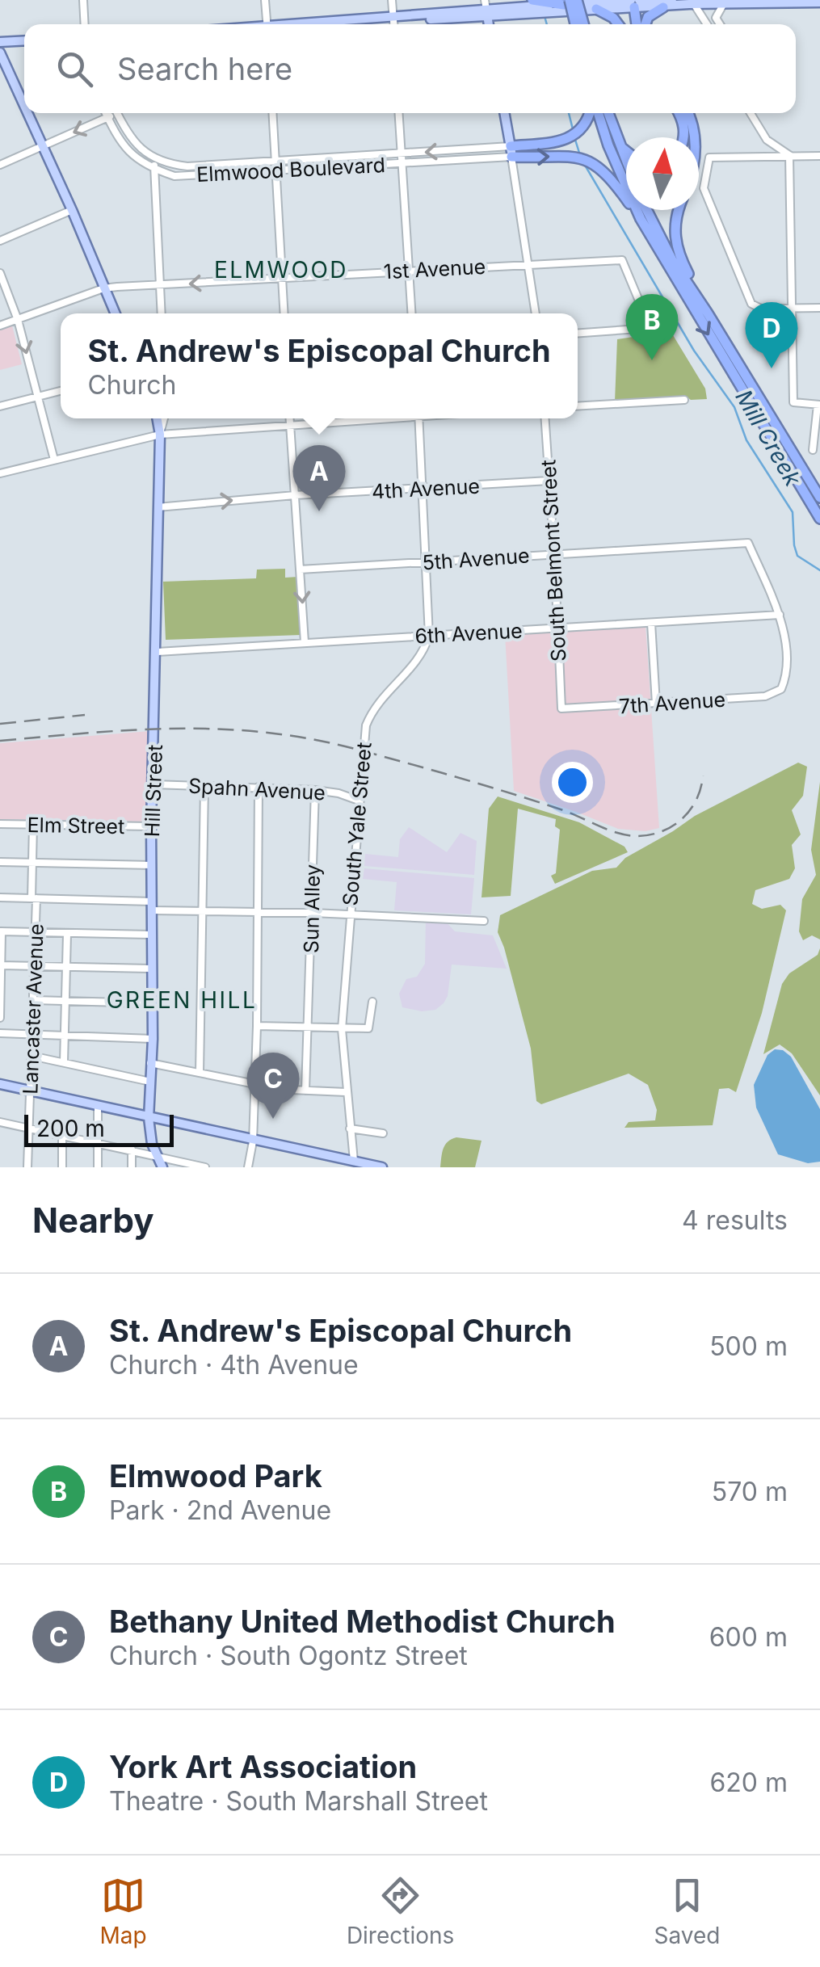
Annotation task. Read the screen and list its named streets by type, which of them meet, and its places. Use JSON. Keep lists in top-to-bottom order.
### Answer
{
  "streets": {
    "main road": ["Hill Street"],
    "street": [
      "Elmwood Boulevard",
      "1st Avenue",
      "4th Avenue",
      "5th Avenue",
      "South Belmont Street",
      "6th Avenue",
      "7th Avenue",
      "Spahn Avenue",
      "South Yale Street",
      "Elm Street",
      "Sun Alley",
      "Lancaster Avenue"
    ]
  },
  "crossings": [
    ["4th Avenue", "South Belmont Street"],
    ["4th Avenue", "Hill Street"],
    ["5th Avenue", "South Belmont Street"],
    ["5th Avenue", "6th Avenue"],
    ["5th Avenue", "7th Avenue"],
    ["South Belmont Street", "6th Avenue"],
    ["South Belmont Street", "7th Avenue"],
    ["6th Avenue", "7th Avenue"],
    ["6th Avenue", "Hill Street"],
    ["6th Avenue", "South Yale Street"],
    ["Spahn Avenue", "Hill Street"],
    ["Spahn Avenue", "South Yale Street"],
    ["Spahn Avenue", "Sun Alley"],
    ["Hill Street", "Elm Street"],
    ["Elm Street", "Lancaster Avenue"]
  ],
  "one_way": ["4th Avenue"],
  "districts": ["ELMWOOD", "GREEN HILL"],
  "water": ["Mill Creek"],
  "scale_bar": "200 m",
  "north": "top",
  "page": {
    "search": "Search here",
    "pins": [
      "B",
      "D",
      "A",
      "C"
    ],
    "popup": ["St. Andrew's Episcopal Church", "Church"],
    "scale": "200 m",
    "heading": ["Nearby", "4 results"],
    "list": [
      {
        "mark": "A",
        "name": "St. Andrew's Episcopal Church",
        "note": "Church · 4th Avenue",
        "value": "500 m"
      },
      {
        "mark": "B",
        "name": "Elmwood Park",
        "note": "Park · 2nd Avenue",
        "value": "570 m"
      },
      {
        "mark": "C",
        "name": "Bethany United Methodist Church",
        "note": "Church · South Ogontz Street",
        "value": "600 m"
      },
      {
        "mark": "D",
        "name": "York Art Association",
        "note": "Theatre · South Marshall Street",
        "value": "620 m"
      }
    ],
    "nav": ["Map", "Directions", "Saved"]
  }
}
